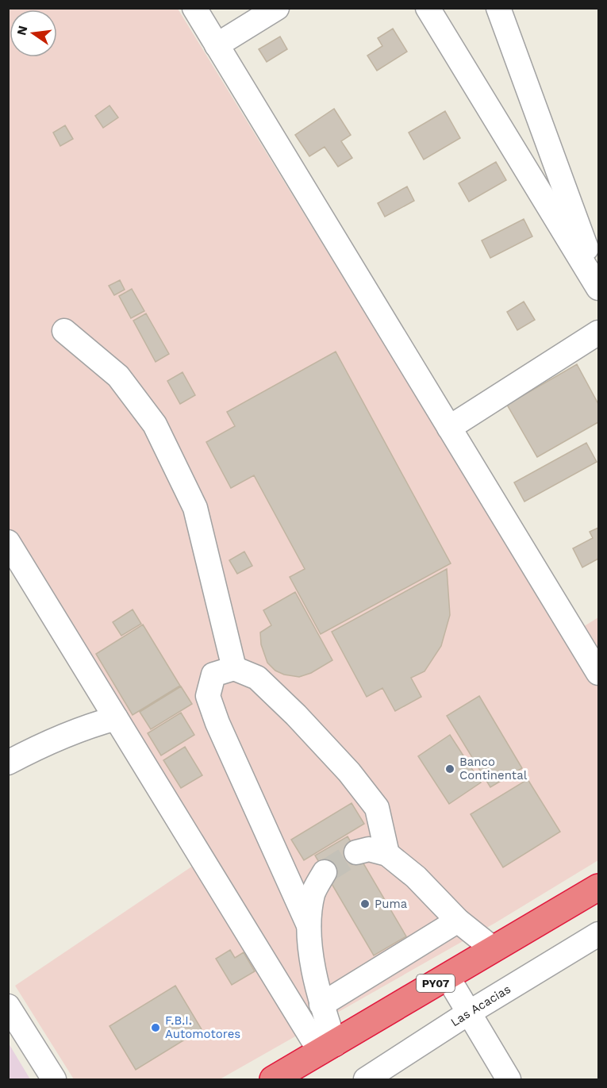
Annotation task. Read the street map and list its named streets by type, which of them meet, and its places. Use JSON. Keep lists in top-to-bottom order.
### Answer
{
  "streets": {
    "highway": ["PY07"],
    "street": ["Las Acacias"]
  },
  "places": ["Banco Continental", "Puma", "F.B.I. Automotores"],
  "north": "left"
}
